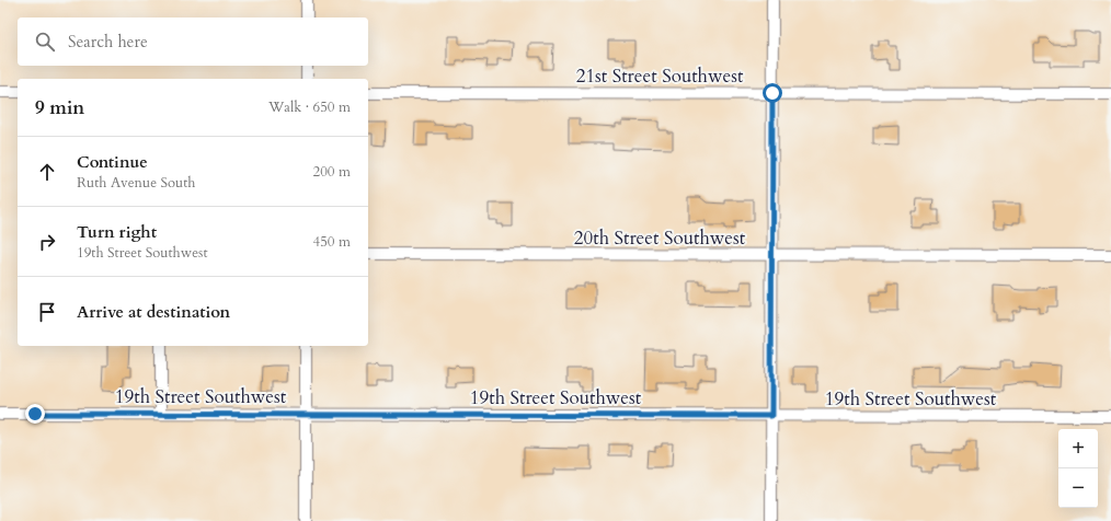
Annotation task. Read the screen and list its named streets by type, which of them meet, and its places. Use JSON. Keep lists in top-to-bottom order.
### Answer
{
  "streets": {
    "street": ["21st Street Southwest", "20th Street Southwest", "19th Street Southwest"]
  },
  "page": {
    "search": "Search here",
    "heading": ["9 min", "Walk · 650 m"],
    "list": [
      ["Continue", "Ruth Avenue South", "200 m"],
      ["Turn right", "19th Street Southwest", "450 m"],
      "Arrive at destination"
    ],
    "map_buttons": ["+", "−"]
  }
}
